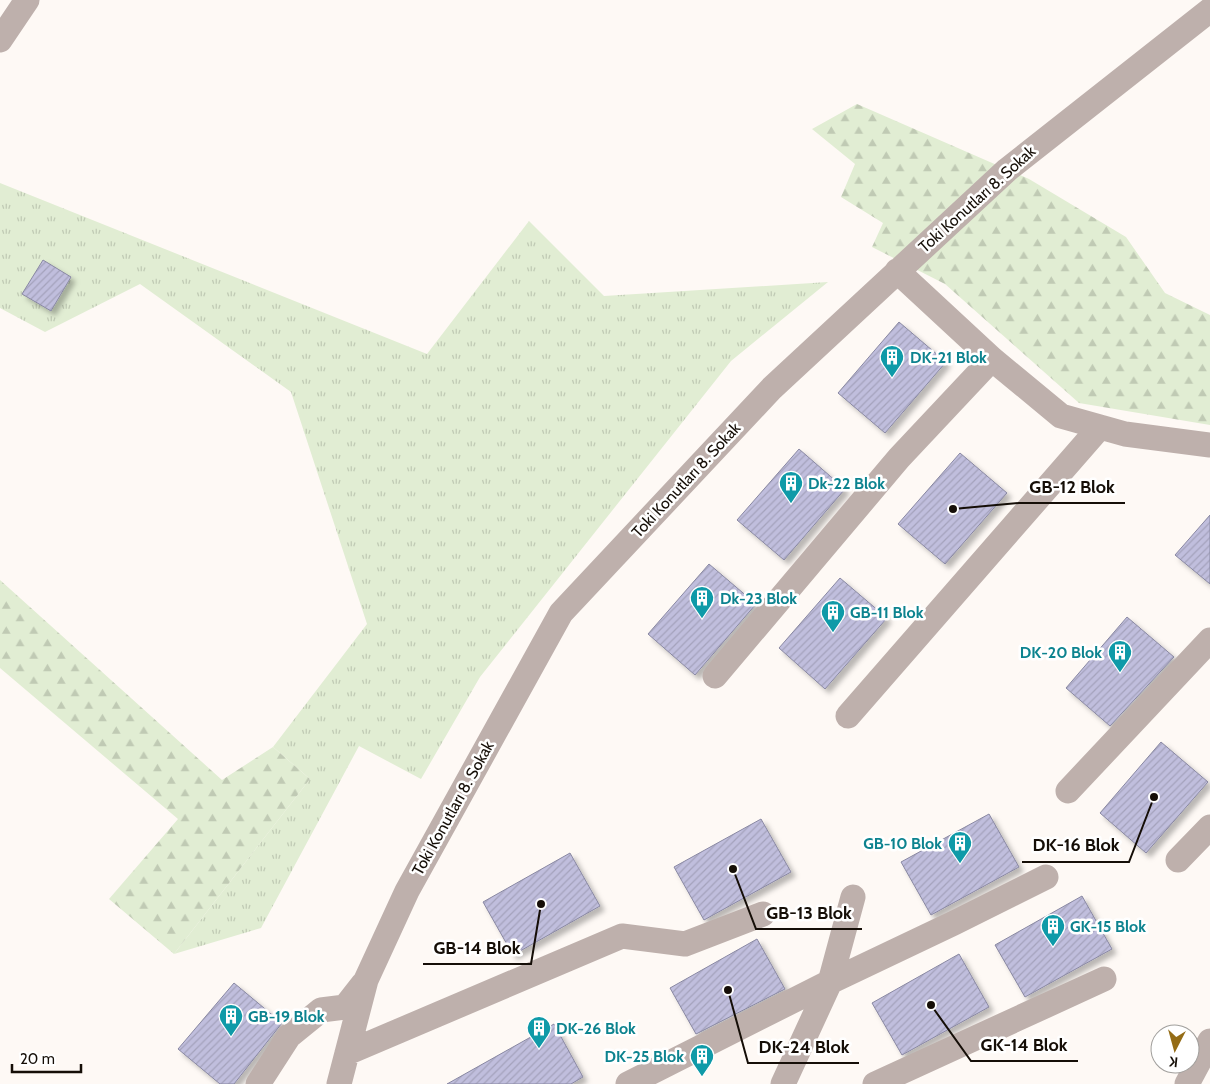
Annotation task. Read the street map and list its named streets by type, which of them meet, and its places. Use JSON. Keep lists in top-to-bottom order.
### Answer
{
  "streets": {
    "street": ["Toki Konutları 8. Sokak"]
  },
  "places": {
    "building": [
      "DK-21 Blok",
      "Dk-22 Blok",
      "Dk-23 Blok",
      "GB-11 Blok",
      "DK-20 Blok",
      "GB-10 Blok",
      "GK-15 Blok",
      "GB-19 Blok",
      "DK-26 Blok",
      "DK-25 Blok"
    ],
    "other": [
      "GB-12 Blok",
      "DK-16 Blok",
      "GB-13 Blok",
      "GB-14 Blok",
      "DK-24 Blok",
      "GK-14 Blok"
    ]
  },
  "scale_bar": "20 m",
  "north": "bottom"
}
